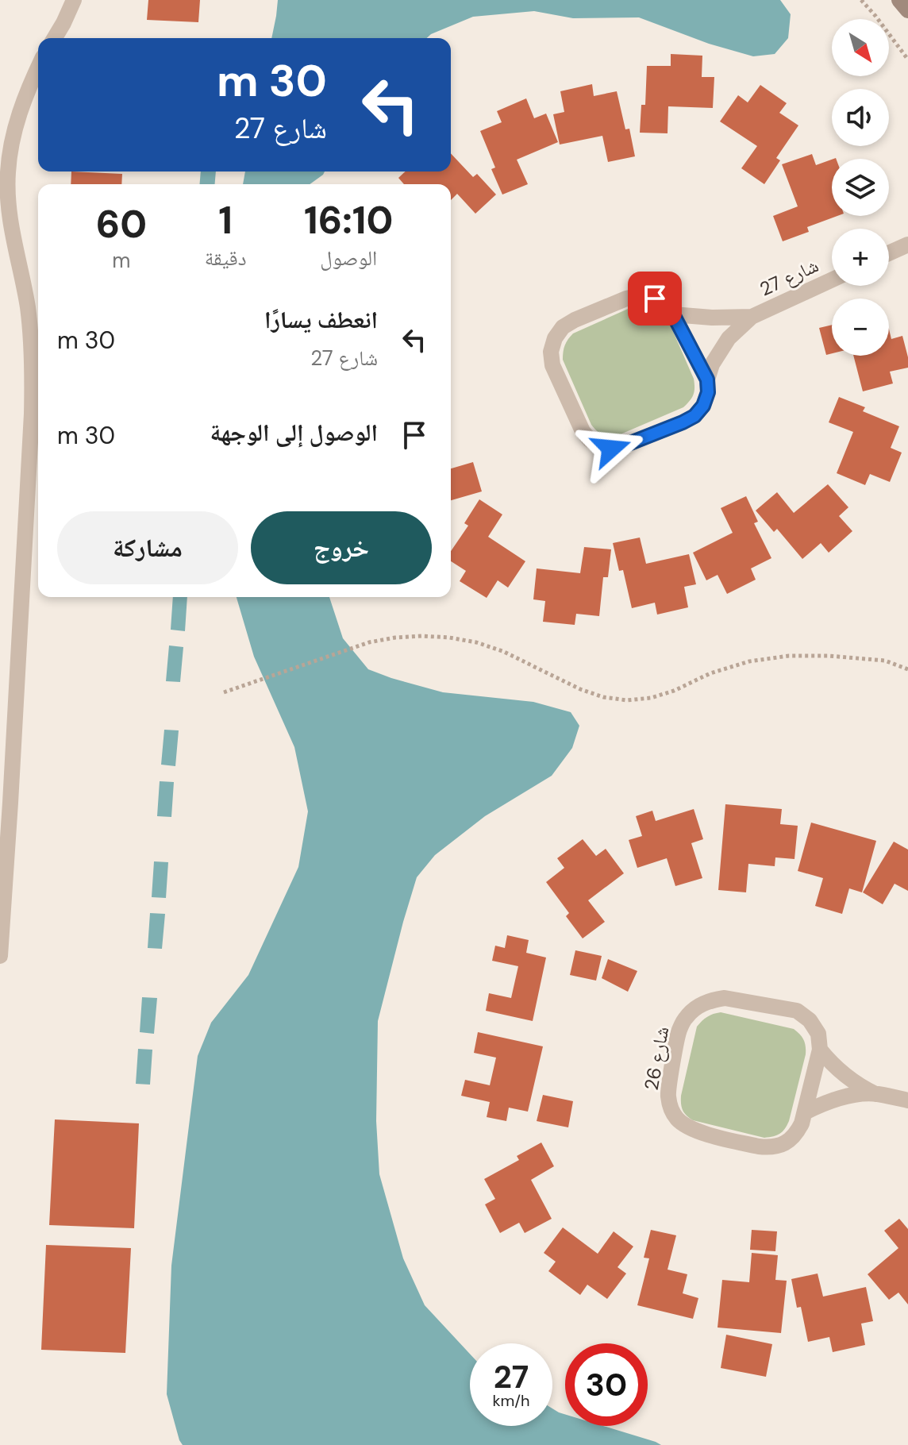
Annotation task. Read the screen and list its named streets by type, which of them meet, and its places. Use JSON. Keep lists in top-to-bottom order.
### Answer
{
  "streets": {
    "street": ["شارع 27", "شارع 26"]
  },
  "north": "bottom right",
  "page": {
    "map_buttons": ["+", "−"],
    "turn": ["30 m", "شارع 27"],
    "eta": [
      "16:10",
      "الوصول",
      "1",
      "دقيقة",
      "60",
      "m"
    ],
    "list": [
      {
        "name": "انعطف يسارًا",
        "note": "شارع 27",
        "value": "30 m"
      },
      {
        "name": "الوصول إلى الوجهة",
        "value": "30 m"
      }
    ],
    "buttons": ["خروج", "مشاركة"],
    "speed": "27 km/h",
    "limit": "30"
  }
}
